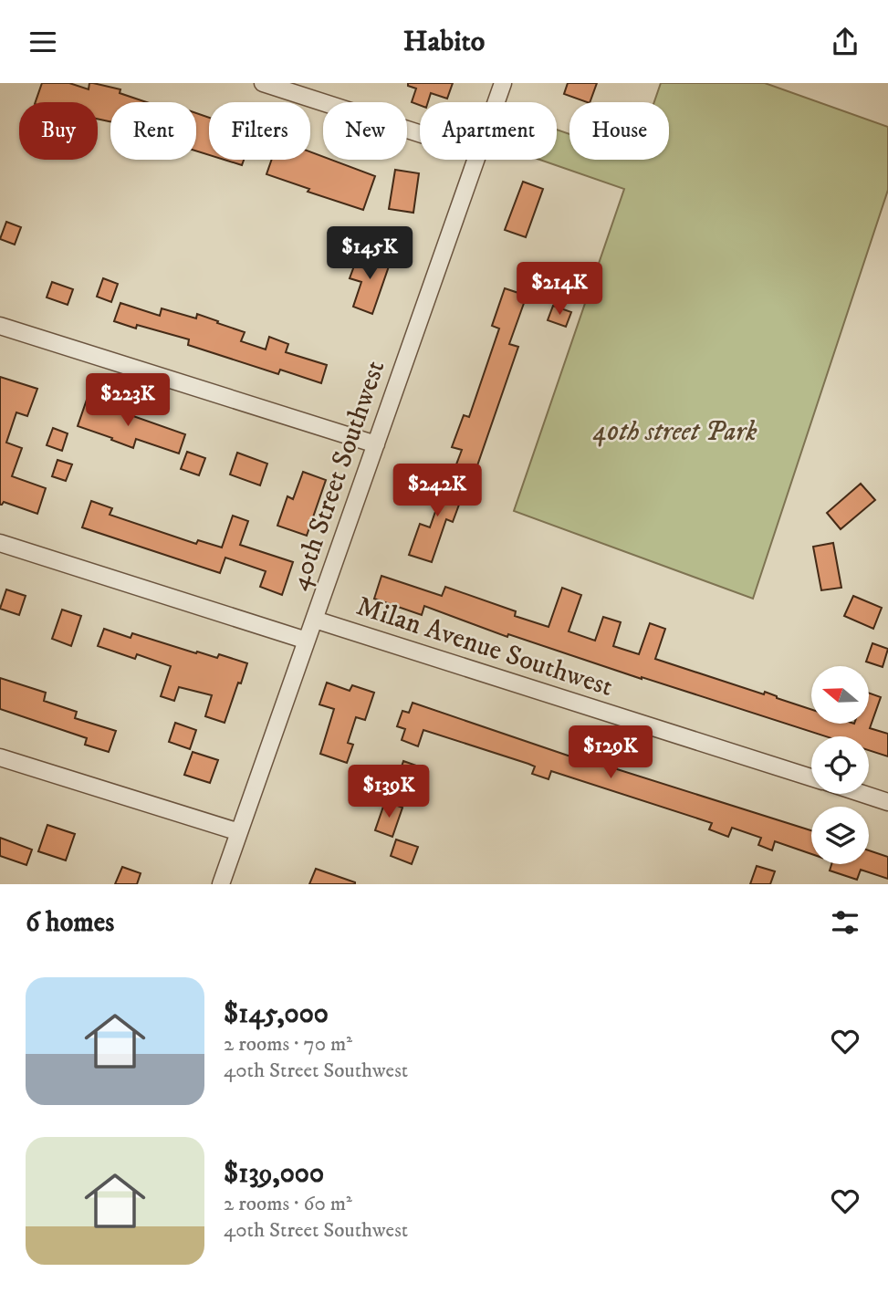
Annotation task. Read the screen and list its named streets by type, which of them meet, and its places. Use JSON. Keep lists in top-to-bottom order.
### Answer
{
  "streets": {
    "street": ["40th Street Southwest", "Milan Avenue Southwest"]
  },
  "crossings": [
    ["40th Street Southwest", "Milan Avenue Southwest"]
  ],
  "parks": ["40th street Park"],
  "north": "left",
  "page": {
    "header": "Habito",
    "chip": [
      "Buy",
      "Rent",
      "Filters",
      "New",
      "Apartment",
      "House"
    ],
    "price": [
      "$145K",
      "$214K",
      "$223K",
      "$242K",
      "$129K",
      "$139K"
    ],
    "heading": "6 homes",
    "list": [
      {
        "name": "$145,000",
        "note": "2 rooms · 70 m² · 40th Street Southwest"
      },
      {
        "name": "$139,000",
        "note": "2 rooms · 60 m² · 40th Street Southwest"
      }
    ]
  }
}
